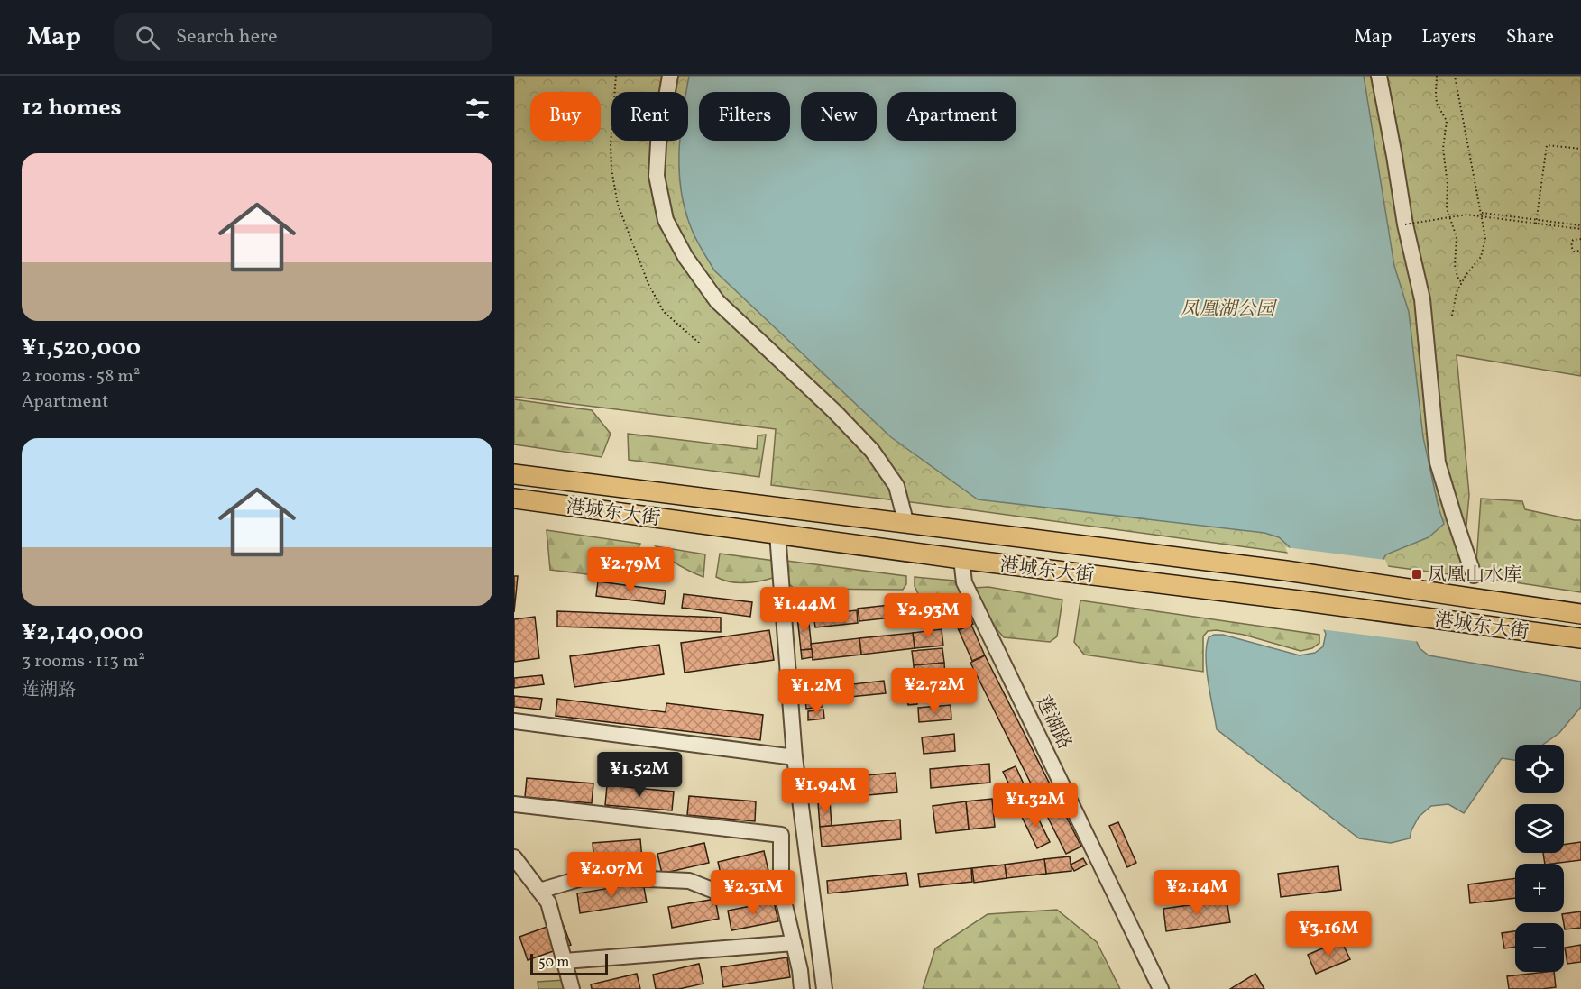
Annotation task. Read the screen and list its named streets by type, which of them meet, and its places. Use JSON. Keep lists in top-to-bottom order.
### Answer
{
  "streets": {
    "main road": ["港城东大街"],
    "street": ["莲湖路"]
  },
  "crossings": [
    ["港城东大街", "莲湖路"]
  ],
  "parks": ["凤凰湖公园"],
  "places": {
    "transit": ["凤凰山水库"]
  },
  "scale_bar": "50 m",
  "page": {
    "header": "Map",
    "search": "Search here",
    "nav": ["Map", "Layers", "Share"],
    "heading": "12 homes",
    "chip": [
      "Buy",
      "Rent",
      "Filters",
      "New",
      "Apartment"
    ],
    "list": [
      {
        "name": "¥1,520,000",
        "note": "2 rooms · 58 m² · Apartment"
      },
      {
        "name": "¥2,140,000",
        "note": "3 rooms · 113 m² · 莲湖路"
      }
    ],
    "price": [
      "¥2.79M",
      "¥1.44M",
      "¥2.93M",
      "¥2.72M",
      "¥1.2M",
      "¥1.52M",
      "¥1.94M",
      "¥1.32M",
      "¥2.07M",
      "¥2.31M",
      "¥2.14M",
      "¥3.16M"
    ],
    "map_buttons": ["+", "−"],
    "scale": "50 m"
  }
}
